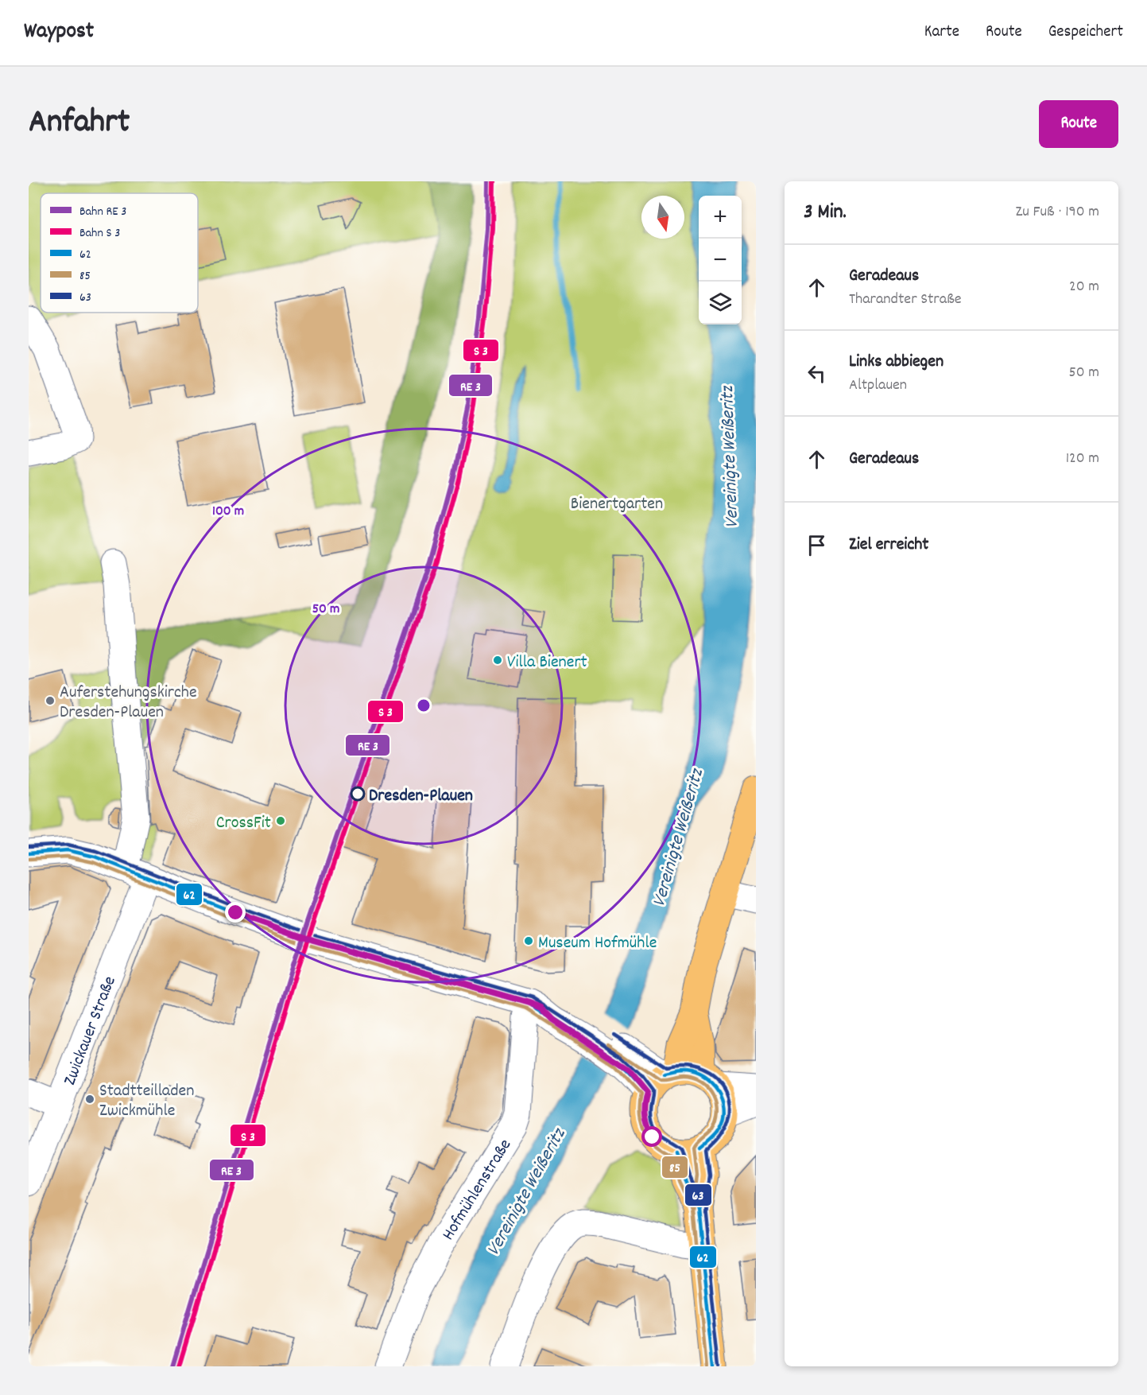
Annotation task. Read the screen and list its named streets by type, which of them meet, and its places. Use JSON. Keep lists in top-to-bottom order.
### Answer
{
  "streets": {
    "street": ["Zwickauer Straße", "Hofmühlenstraße"]
  },
  "water": ["Vereinigte Weißeritz"],
  "parks": ["Bienertgarten"],
  "places": [
    "Villa Bienert",
    "Auferstehungskirche Dresden-Plauen",
    "Dresden-Plauen",
    "CrossFit",
    "Museum Hofmühle",
    "Stadtteilladen Zwickmühle"
  ],
  "lines": ["transit line 63", "transit line 62", "transit line 85"],
  "legend": [
    "Bahn RE 3",
    "Bahn S 3",
    "62",
    "85",
    "63"
  ],
  "north": "bottom",
  "page": {
    "header": "Waypost",
    "nav": ["Karte", "Route", "Gespeichert"],
    "title": "Anfahrt",
    "buttons": "Route",
    "heading": ["3 Min.", "Zu Fuß · 190 m"],
    "map_buttons": ["+", "−"],
    "list": [
      ["Geradeaus", "Tharandter Straße", "20 m"],
      ["Links abbiegen", "Altplauen", "50 m"],
      ["Geradeaus", "120 m"],
      "Ziel erreicht"
    ]
  },
  "rings": ["100 m", "50 m"]
}
